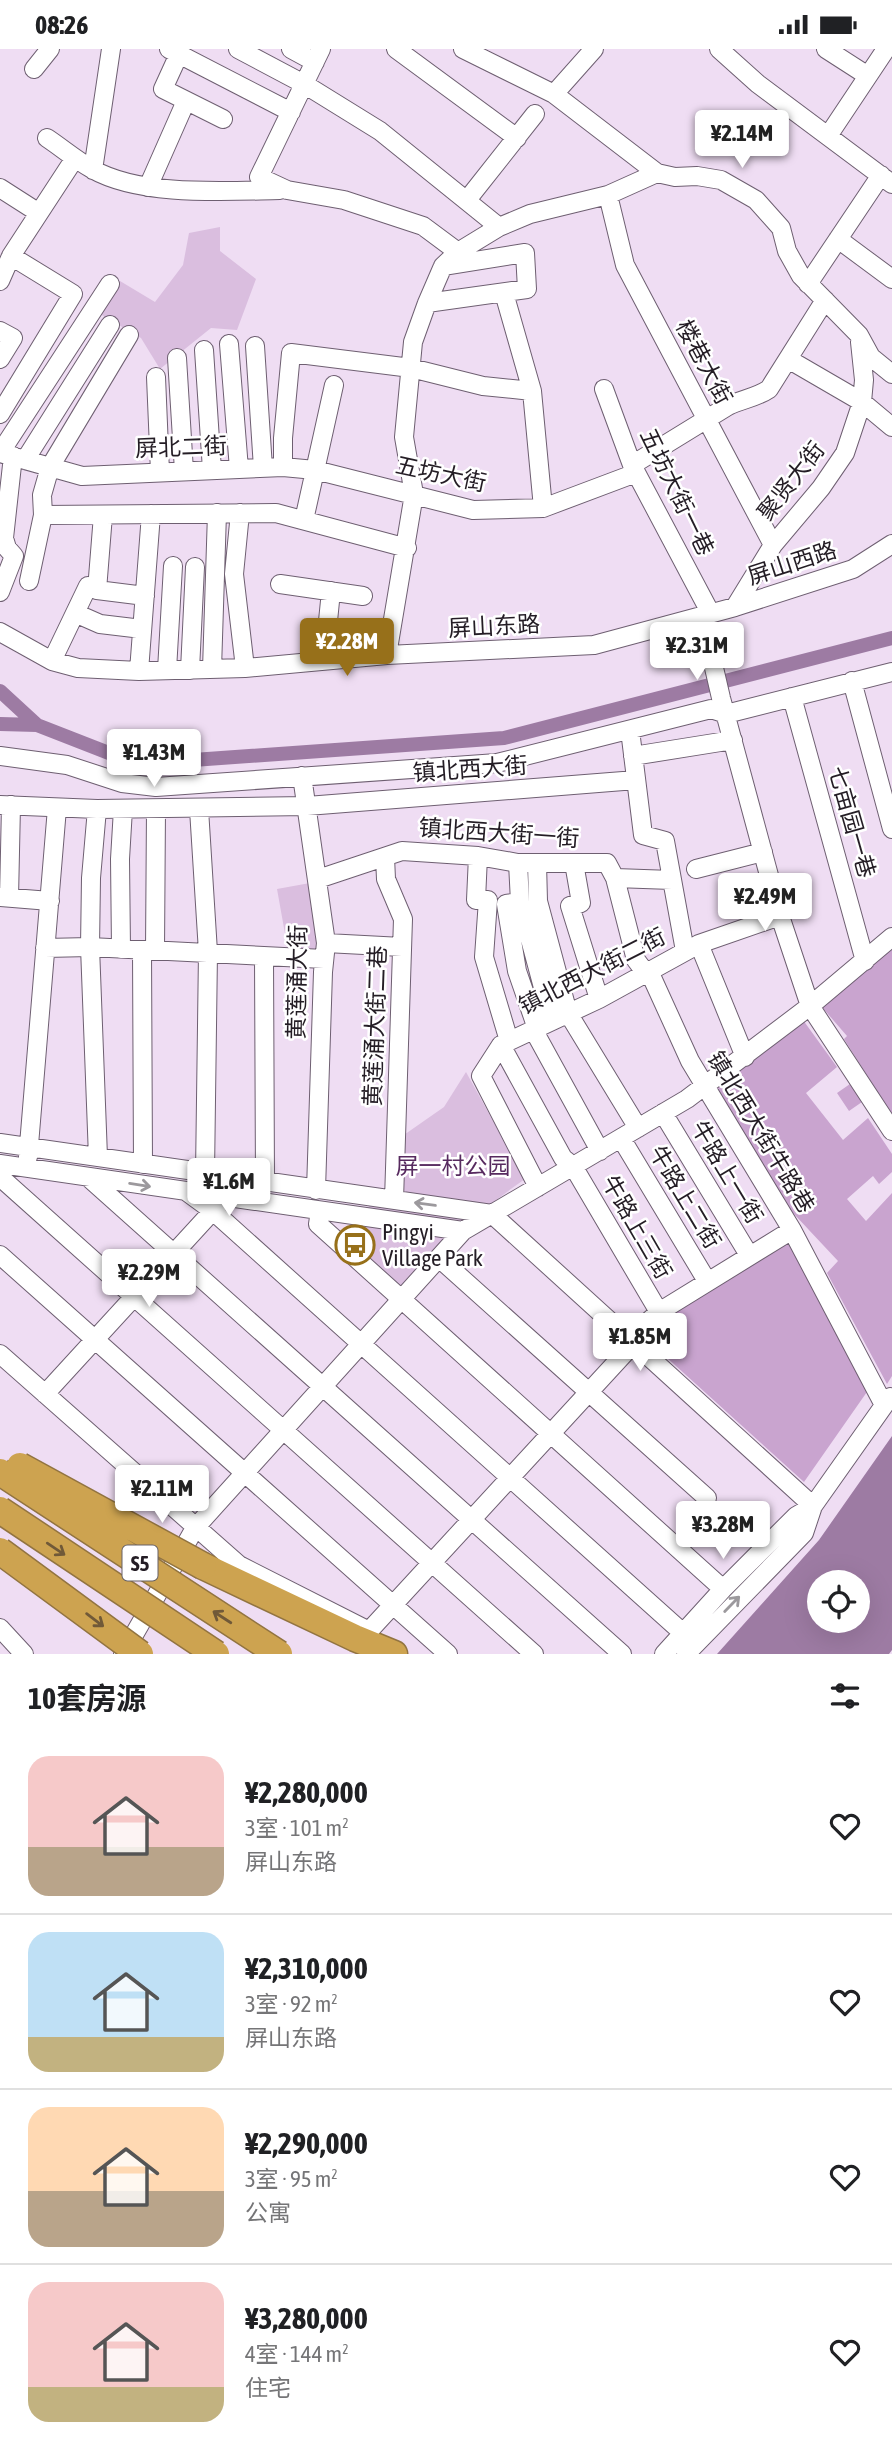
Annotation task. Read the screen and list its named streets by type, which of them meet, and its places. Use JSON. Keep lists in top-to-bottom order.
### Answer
{
  "streets": {
    "highway": ["S5"],
    "street": [
      "楼巷大街",
      "屏北二街",
      "五坊大街",
      "聚贤大街",
      "五坊大街一巷",
      "屏山西路",
      "屏山东路",
      "镇北西大街",
      "七亩园一巷",
      "镇北西大街一街",
      "镇北西大街二街",
      "黄莲涌大街",
      "黄莲涌大街二巷",
      "镇北西大街牛路巷",
      "牛路上一街",
      "牛路上二街",
      "牛路上三街"
    ]
  },
  "crossings": [
    ["楼巷大街", "五坊大街"],
    ["楼巷大街", "聚贤大街"],
    ["屏北二街", "五坊大街"],
    ["五坊大街", "五坊大街一巷"],
    ["聚贤大街", "屏山西路"],
    ["五坊大街一巷", "屏山西路"],
    ["五坊大街一巷", "屏山东路"],
    ["五坊大街一巷", "镇北西大街二街"],
    ["屏山西路", "屏山东路"],
    ["镇北西大街", "黄莲涌大街"],
    ["镇北西大街一街", "黄莲涌大街"],
    ["镇北西大街一街", "黄莲涌大街二巷"],
    ["镇北西大街一街", "镇北西大街牛路巷"],
    ["镇北西大街一街", "牛路上三街"],
    ["镇北西大街二街", "镇北西大街牛路巷"],
    ["镇北西大街二街", "牛路上三街"]
  ],
  "parks": ["屏一村公园"],
  "places": {
    "bus stop": ["Pingyi Village Park"]
  },
  "page": {
    "status": "08:26",
    "price": [
      "¥2.14M",
      "¥2.28M",
      "¥2.31M",
      "¥1.43M",
      "¥2.49M",
      "¥1.6M",
      "¥2.29M",
      "¥1.85M",
      "¥2.11M",
      "¥3.28M"
    ],
    "heading": "10套房源",
    "list": [
      {
        "name": "¥2,280,000",
        "note": "3室 · 101 m² · 屏山东路"
      },
      {
        "name": "¥2,310,000",
        "note": "3室 · 92 m² · 屏山东路"
      },
      {
        "name": "¥2,290,000",
        "note": "3室 · 95 m² · 公寓"
      },
      {
        "name": "¥3,280,000",
        "note": "4室 · 144 m² · 住宅"
      }
    ]
  }
}
